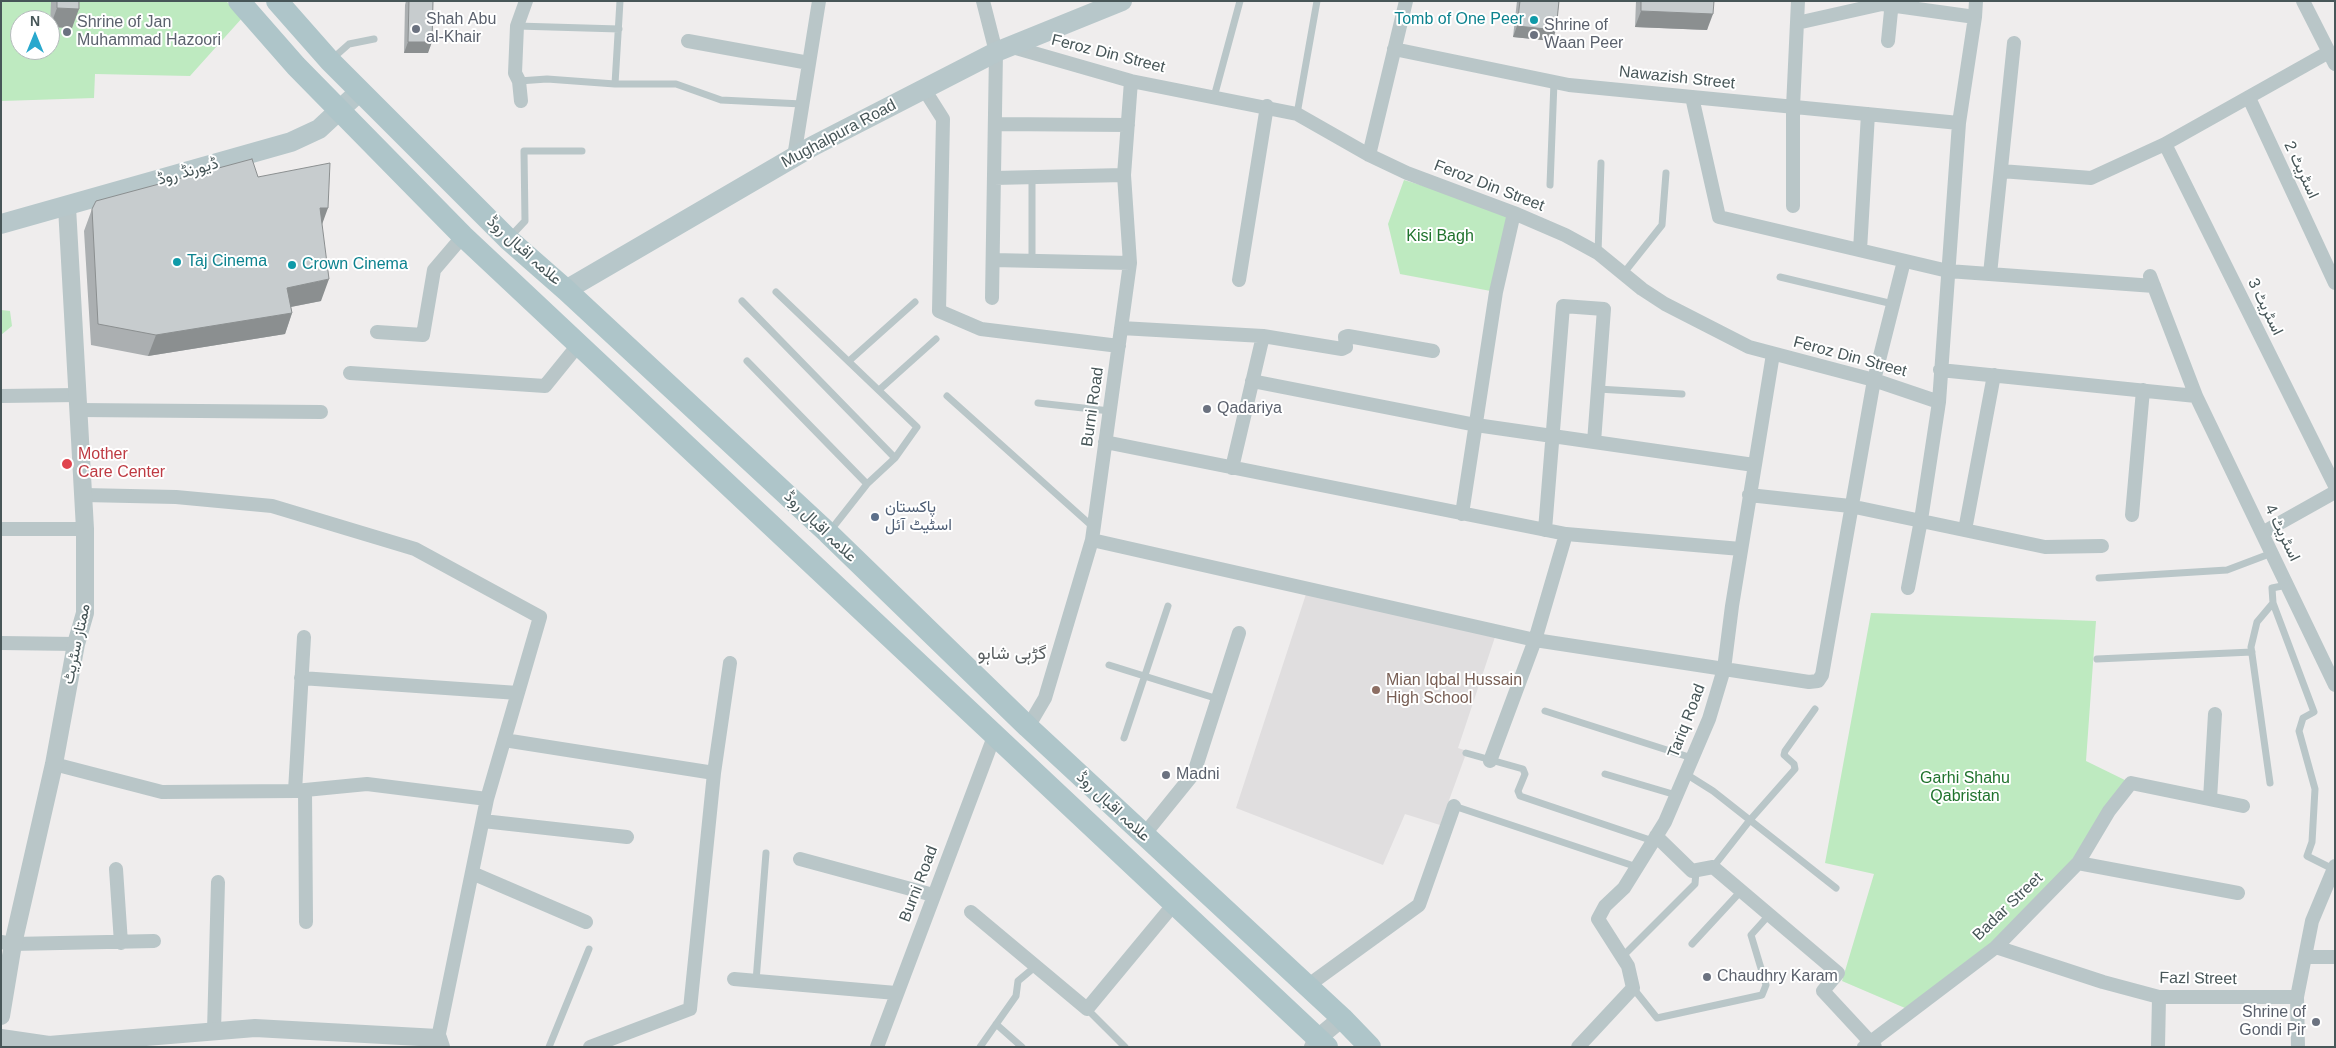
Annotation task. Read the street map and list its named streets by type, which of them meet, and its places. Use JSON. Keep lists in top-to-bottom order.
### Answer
{
  "streets": {
    "main road": ["Mughalpura Road", "ڈیورنڈ روڈ", "علامہ اقبال روڈ"],
    "street": [
      "Feroz Din Street",
      "Nawazish Street",
      "اسٹریٹ 2",
      "اسٹریٹ 3",
      "Burni Road",
      "اسٹریٹ 4",
      "ممتاز سٹریٹ",
      "Tariq Road",
      "Badar Street",
      "Fazl Street"
    ]
  },
  "crossings": [
    ["Feroz Din Street", "Mughalpura Road"],
    ["Feroz Din Street", "Burni Road"],
    ["Feroz Din Street", "Tariq Road"],
    ["Mughalpura Road", "علامہ اقبال روڈ"],
    ["ڈیورنڈ روڈ", "علامہ اقبال روڈ"],
    ["ڈیورنڈ روڈ", "ممتاز سٹریٹ"],
    ["علامہ اقبال روڈ", "Burni Road"],
    ["Badar Street", "Fazl Street"]
  ],
  "districts": ["گڑہی شاہو"],
  "parks": ["Kisi Bagh", "Garhi Shahu Qabristan"],
  "places": [
    "Tomb of One Peer",
    "Shah Abu al-Khair",
    "Shrine of Jan Muhammad Hazoori",
    "Shrine of Waan Peer",
    "Taj Cinema",
    "Crown Cinema",
    "Qadariya",
    "Mother Care Center",
    "پاکستان اسٹیٹ آئل",
    "Mian Iqbal Hussain High School",
    "Madni",
    "Chaudhry Karam",
    "Shrine of Gondi Pir"
  ],
  "north": "top"
}
